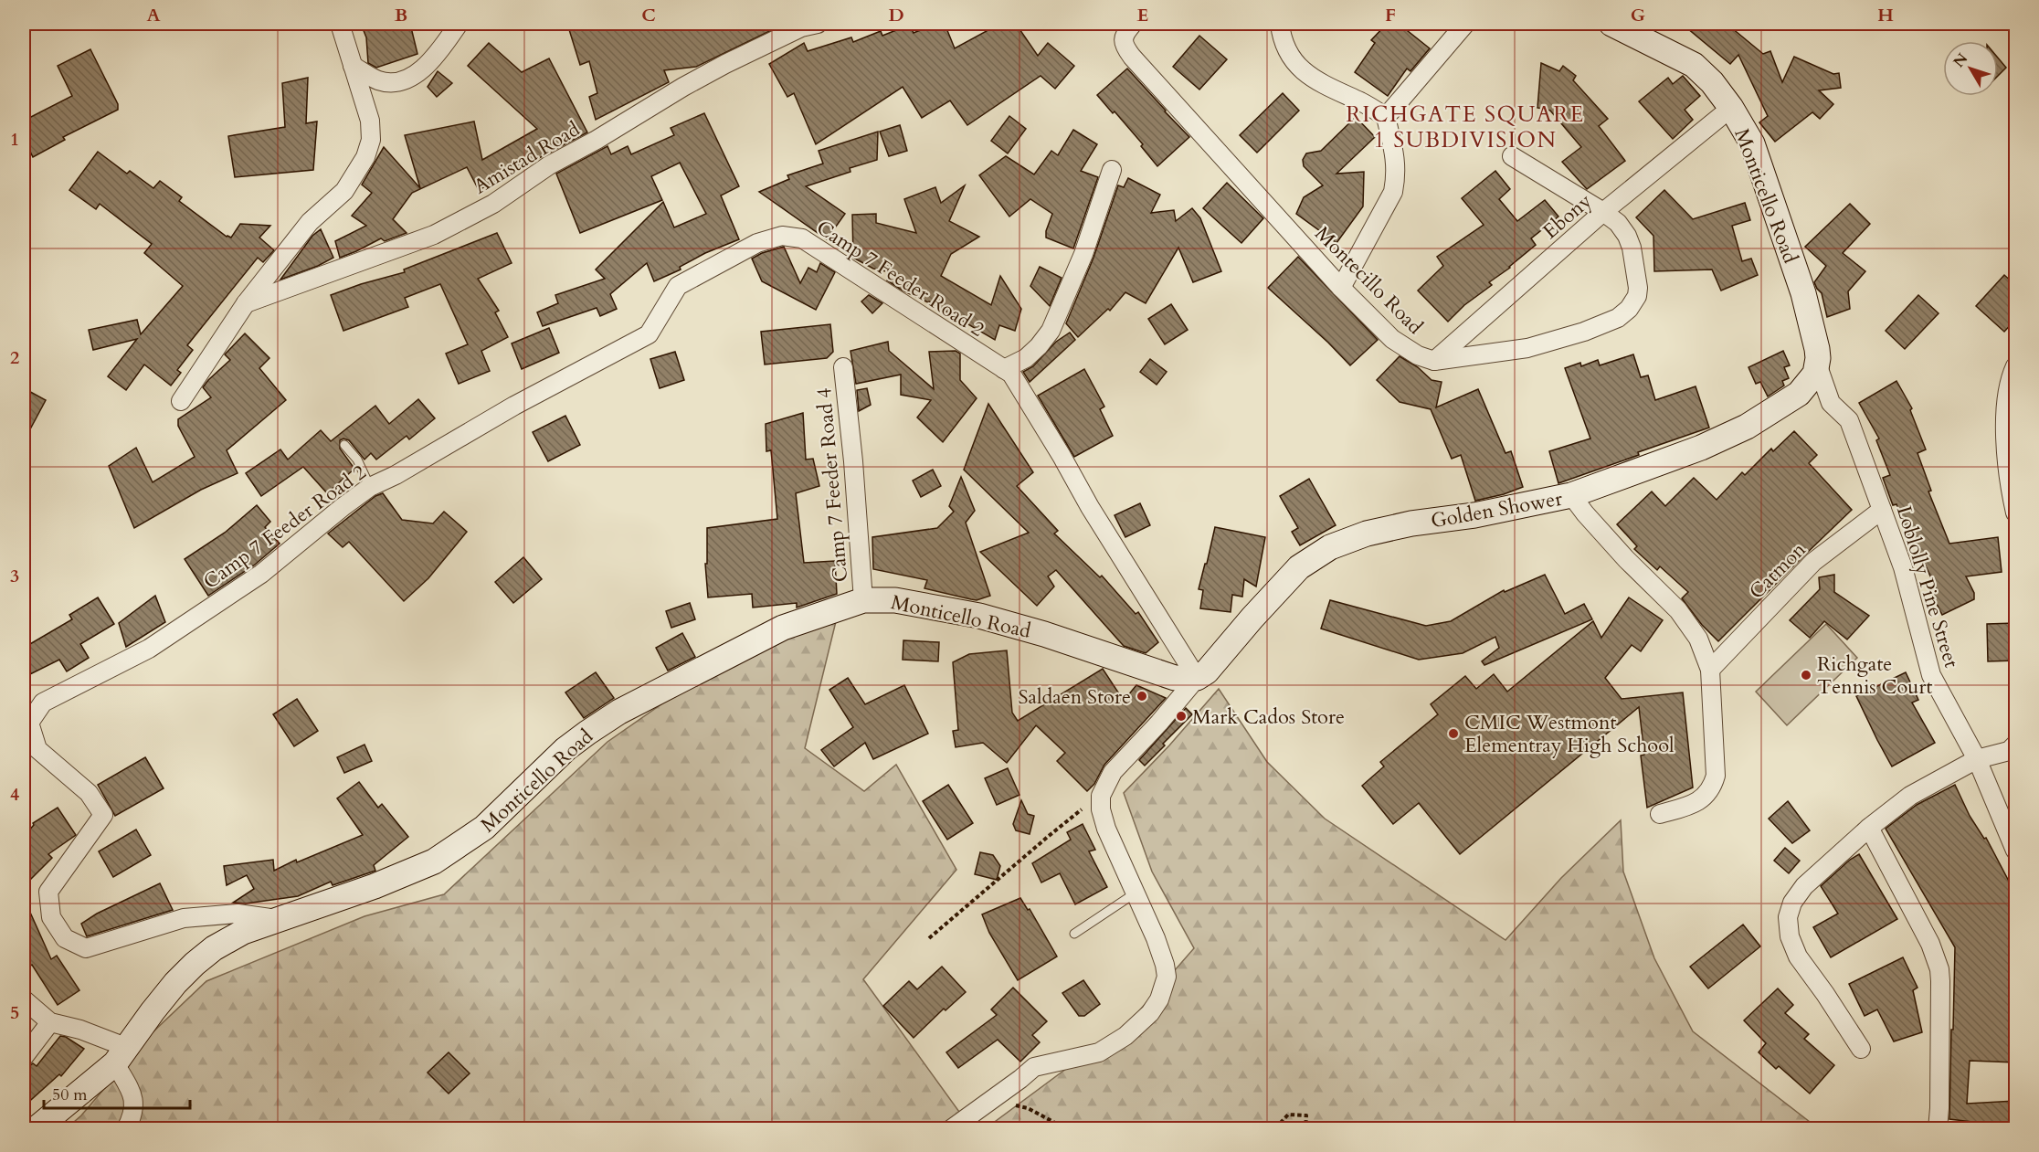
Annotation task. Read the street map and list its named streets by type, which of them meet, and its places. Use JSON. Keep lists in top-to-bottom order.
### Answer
{
  "streets": {
    "main road": ["Monticello Road", "Golden Shower"],
    "street": [
      "Amistad Road",
      "Ebony",
      "Camp 7 Feeder Road 2",
      "Montecillo Road",
      "Camp 7 Feeder Road 4",
      "Catmon",
      "Loblolly Pine Street"
    ]
  },
  "crossings": [
    ["Monticello Road", "Ebony"],
    ["Monticello Road", "Camp 7 Feeder Road 2"],
    ["Monticello Road", "Camp 7 Feeder Road 4"],
    ["Monticello Road", "Golden Shower"],
    ["Monticello Road", "Loblolly Pine Street"],
    ["Ebony", "Montecillo Road"],
    ["Camp 7 Feeder Road 2", "Golden Shower"],
    ["Golden Shower", "Loblolly Pine Street"],
    ["Catmon", "Loblolly Pine Street"]
  ],
  "districts": ["RICHGATE SQUARE 1 SUBDIVISION"],
  "places": [
    "Richgate Tennis Court",
    "Saldaen Store",
    "Mark Cados Store",
    "CMIC Westmont Elementray High School"
  ],
  "scale_bar": "50 m",
  "north": "top left",
  "grid": {
    "columns": [
      "A",
      "B",
      "C",
      "D",
      "E",
      "F",
      "G",
      "H"
    ],
    "rows": [
      "1",
      "2",
      "3",
      "4",
      "5"
    ]
  }
}
